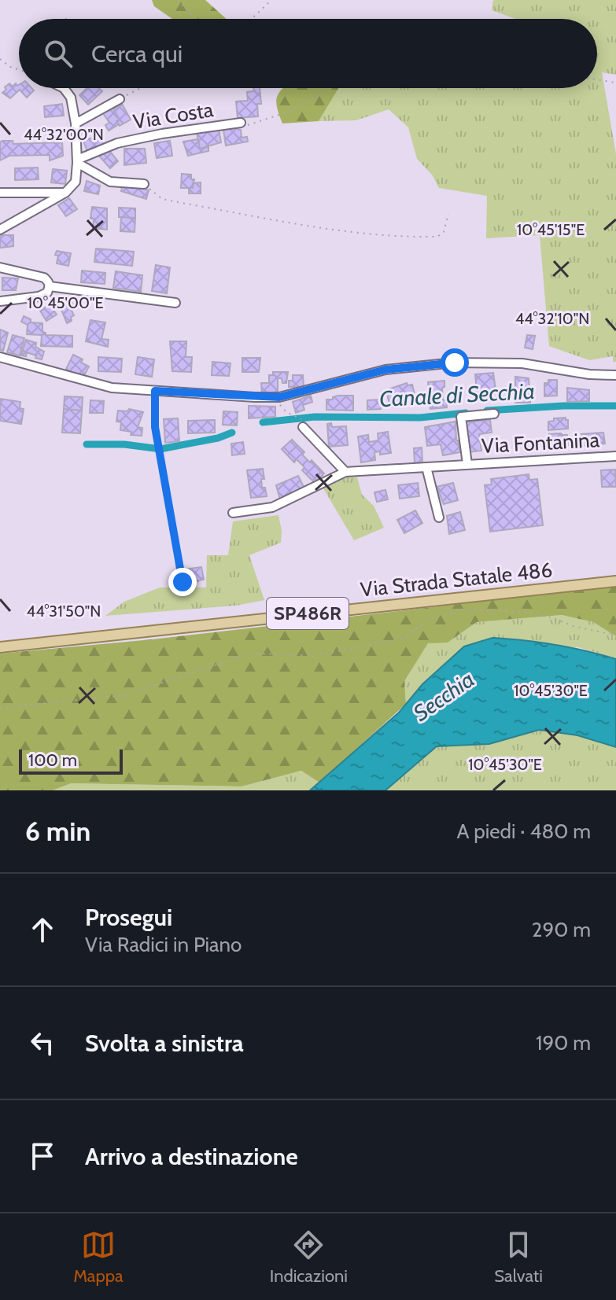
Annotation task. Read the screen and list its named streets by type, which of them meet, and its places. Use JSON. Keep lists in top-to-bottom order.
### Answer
{
  "streets": {
    "main road": ["Via Strada Statale 486", "SP486R"],
    "street": ["Via Costa", "Via Fontanina"]
  },
  "water": ["Canale di Secchia", "Secchia"],
  "scale_bar": "100 m",
  "page": {
    "search": "Cerca qui",
    "scale": "100 m",
    "heading": ["6 min", "A piedi · 480 m"],
    "list": [
      ["Prosegui", "Via Radici in Piano", "290 m"],
      ["Svolta a sinistra", "190 m"],
      "Arrivo a destinazione"
    ],
    "nav": ["Mappa", "Indicazioni", "Salvati"]
  },
  "coordinates": [
    "44°32'00\"N",
    "10°45'15\"E",
    "10°45'00\"E",
    "44°32'10\"N",
    "44°31'50\"N",
    "10°45'30\"E"
  ]
}
